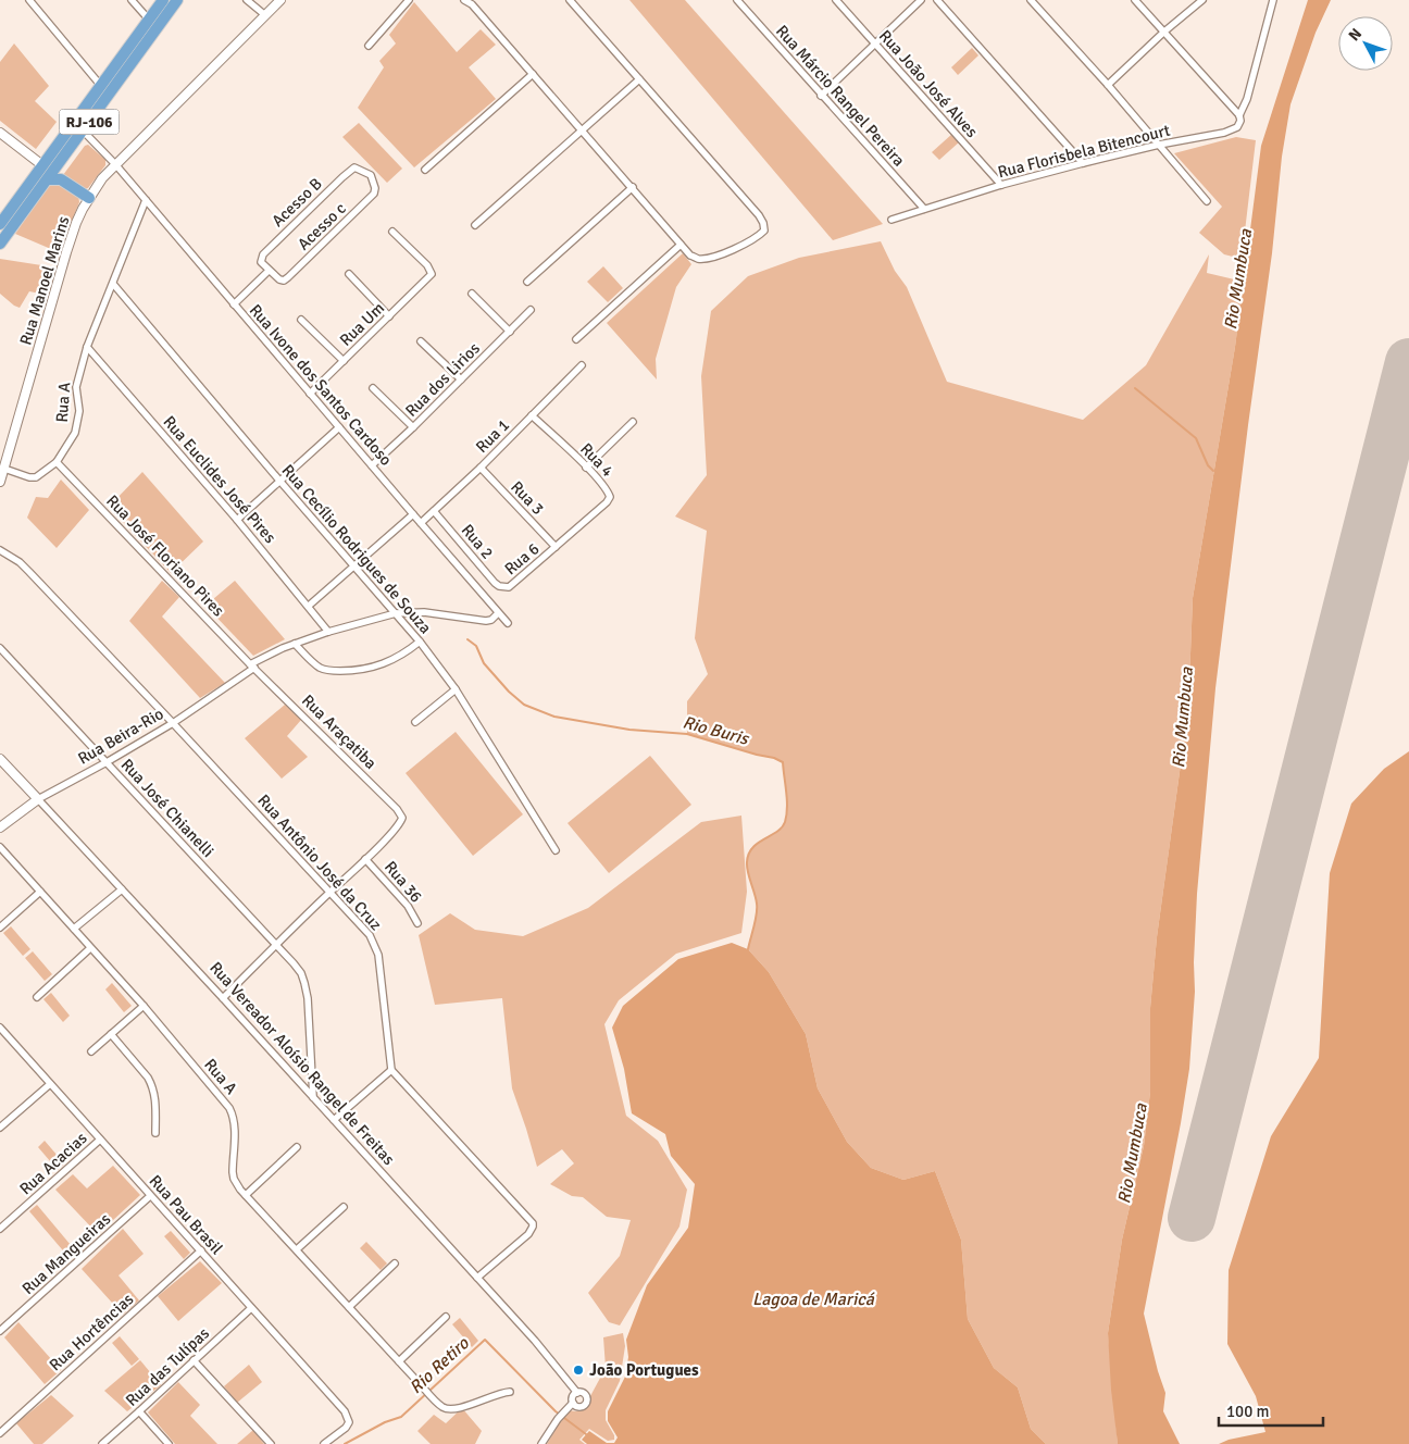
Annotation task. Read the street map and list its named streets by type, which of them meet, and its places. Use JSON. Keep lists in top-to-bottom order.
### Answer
{
  "streets": {
    "highway": ["RJ-106"],
    "main road": ["Rua Manoel Marins", "Rua Beira-Rio", "Rua Vereador Aloísio Rangel de Freitas"],
    "street": [
      "Rua João José Alves",
      "Rua Márcio Rangel Pereira",
      "Rua Florisbela Bitencourt",
      "Acesso B",
      "Acesso c",
      "Rua Um",
      "Rua dos Lirios",
      "Rua Ivone dos Santos Cardoso",
      "Rua A",
      "Rua 1",
      "Rua 4",
      "Rua Euclides José Pires",
      "Rua 3",
      "Rua 2",
      "Rua Cecílio Rodrigues de Souza",
      "Rua José Floriano Pires",
      "Rua 6",
      "Rua Araçatiba",
      "Rua José Chianelli",
      "Rua Antônio José da Cruz",
      "Rua 36",
      "Rua Acacias",
      "Rua Pau Brasil",
      "Rua Mangueiras",
      "Rua Hortências",
      "Rua das Tulípas"
    ]
  },
  "crossings": [
    ["Rua João José Alves", "Rua Florisbela Bitencourt"],
    ["Rua Márcio Rangel Pereira", "Rua Florisbela Bitencourt"],
    ["RJ-106", "Rua Ivone dos Santos Cardoso"],
    ["Acesso B", "Acesso c"],
    ["Rua Manoel Marins", "Rua Ivone dos Santos Cardoso"],
    ["Rua Manoel Marins", "Rua A"],
    ["Rua Um", "Rua Ivone dos Santos Cardoso"],
    ["Rua dos Lirios", "Rua Ivone dos Santos Cardoso"],
    ["Rua Ivone dos Santos Cardoso", "Rua A"],
    ["Rua Ivone dos Santos Cardoso", "Rua 1"],
    ["Rua A", "Rua Euclides José Pires"],
    ["Rua A", "Rua Cecílio Rodrigues de Souza"],
    ["Rua A", "Rua José Floriano Pires"],
    ["Rua 1", "Rua 4"],
    ["Rua 1", "Rua 3"],
    ["Rua 1", "Rua 2"],
    ["Rua 4", "Rua 3"],
    ["Rua 4", "Rua 6"],
    ["Rua 3", "Rua 6"],
    ["Rua 2", "Rua 6"],
    ["Rua José Floriano Pires", "Rua Araçatiba"],
    ["Rua José Floriano Pires", "Rua Beira-Rio"],
    ["Rua Araçatiba", "Rua Beira-Rio"],
    ["Rua Araçatiba", "Rua 36"],
    ["Rua Beira-Rio", "Rua José Chianelli"],
    ["Rua Beira-Rio", "Rua Antônio José da Cruz"],
    ["Rua Beira-Rio", "Rua Vereador Aloísio Rangel de Freitas"],
    ["Rua José Chianelli", "Rua Vereador Aloísio Rangel de Freitas"],
    ["Rua Acacias", "Rua Pau Brasil"],
    ["Rua Pau Brasil", "Rua Mangueiras"],
    ["Rua Pau Brasil", "Rua Hortências"],
    ["Rua Pau Brasil", "Rua das Tulípas"]
  ],
  "water": [
    "Rio Mumbuca",
    "Rio Buris",
    "Lagoa de Maricá",
    "Rio Retiro"
  ],
  "places": ["João Portugues"],
  "scale_bar": "100 m",
  "north": "top left"
}
